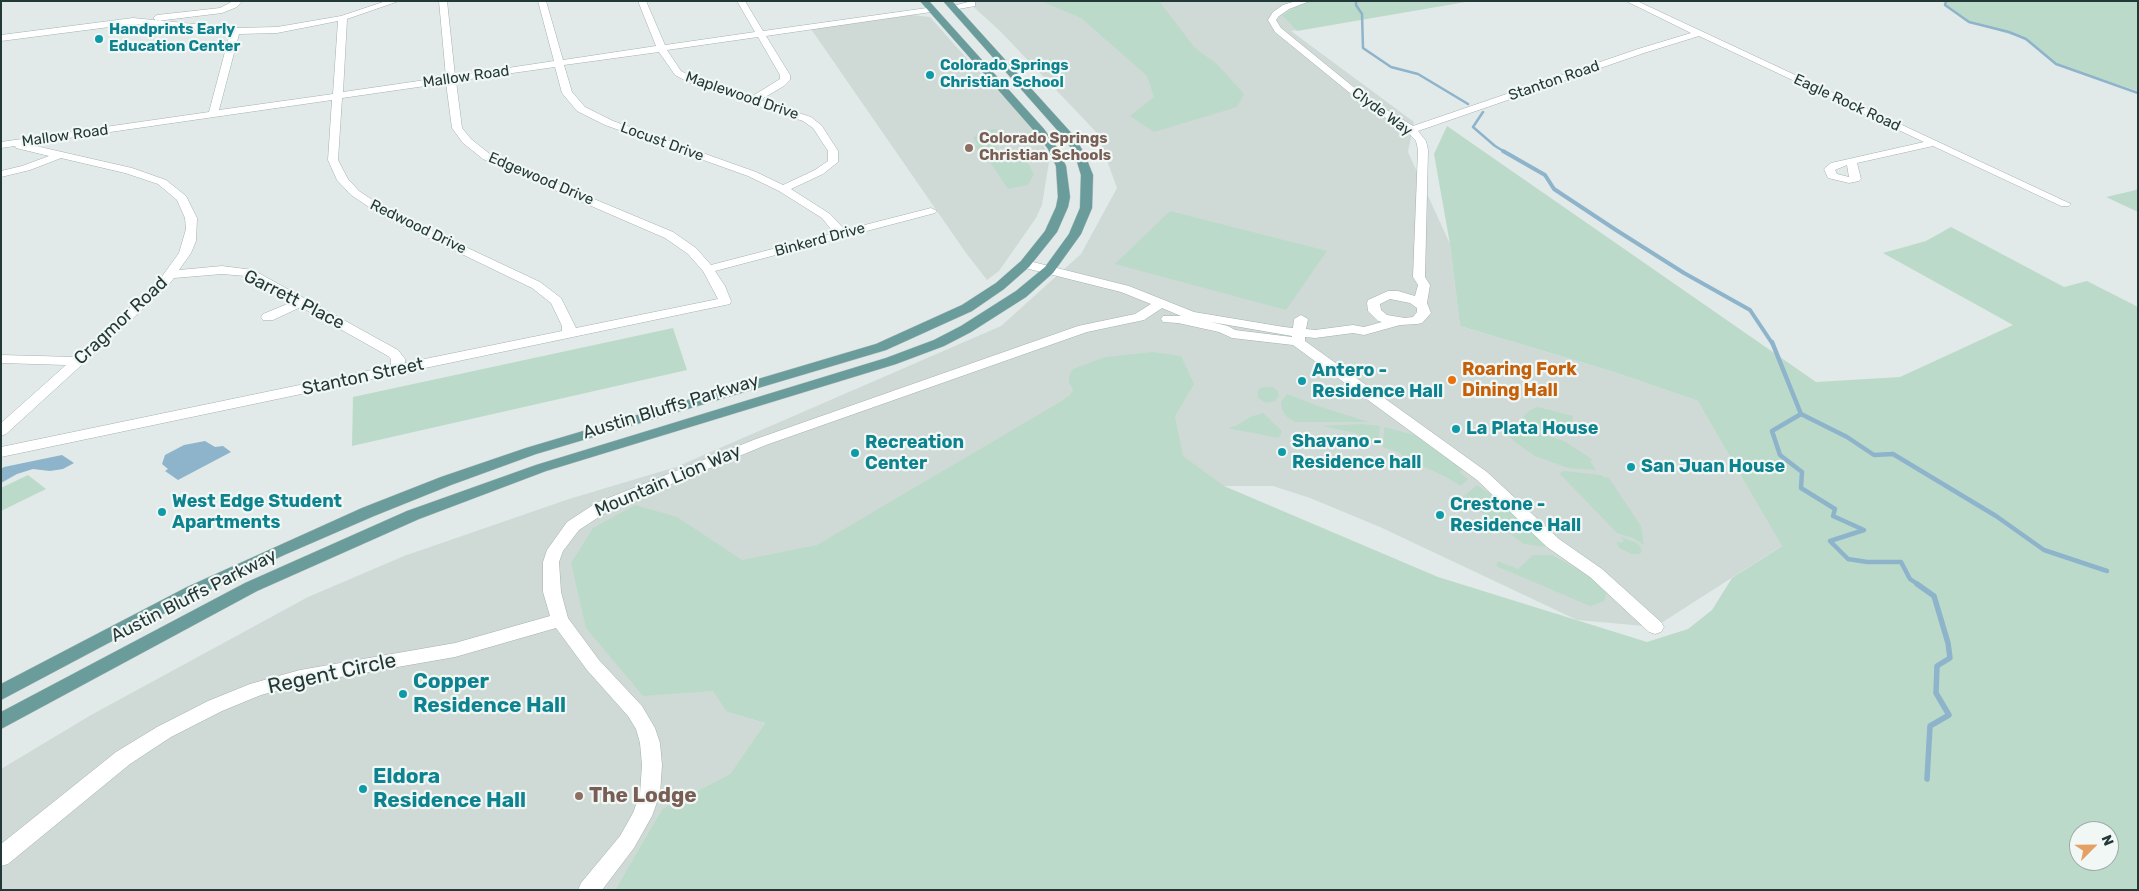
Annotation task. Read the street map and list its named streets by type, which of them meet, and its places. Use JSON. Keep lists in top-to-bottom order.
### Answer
{
  "streets": {
    "main road": ["Austin Bluffs Parkway"],
    "street": [
      "Mallow Road",
      "Stanton Road",
      "Maplewood Drive",
      "Eagle Rock Road",
      "Clyde Way",
      "Locust Drive",
      "Edgewood Drive",
      "Redwood Drive",
      "Binkerd Drive",
      "Garrett Place",
      "Cragmor Road",
      "Stanton Street",
      "Mountain Lion Way",
      "Regent Circle"
    ]
  },
  "crossings": [
    ["Mallow Road", "Maplewood Drive"],
    ["Mallow Road", "Locust Drive"],
    ["Mallow Road", "Edgewood Drive"],
    ["Mallow Road", "Redwood Drive"],
    ["Mallow Road", "Cragmor Road"],
    ["Mallow Road", "Austin Bluffs Parkway"],
    ["Stanton Road", "Eagle Rock Road"],
    ["Stanton Road", "Clyde Way"],
    ["Maplewood Drive", "Locust Drive"],
    ["Clyde Way", "Austin Bluffs Parkway"],
    ["Clyde Way", "Mountain Lion Way"],
    ["Locust Drive", "Binkerd Drive"],
    ["Edgewood Drive", "Binkerd Drive"],
    ["Edgewood Drive", "Stanton Street"],
    ["Redwood Drive", "Stanton Street"],
    ["Garrett Place", "Cragmor Road"],
    ["Garrett Place", "Stanton Street"],
    ["Mountain Lion Way", "Regent Circle"]
  ],
  "places": [
    "Handprints Early Education Center",
    "Colorado Springs Christian School",
    "Colorado Springs Christian Schools",
    "Roaring Fork Dining Hall",
    "Antero - Residence Hall",
    "La Plata House",
    "Shavano - Residence hall",
    "Recreation Center",
    "San Juan House",
    "West Edge Student Apartments",
    "Crestone - Residence Hall",
    "Copper Residence Hall",
    "Eldora Residence Hall",
    "The Lodge"
  ],
  "north": "top right"
}
